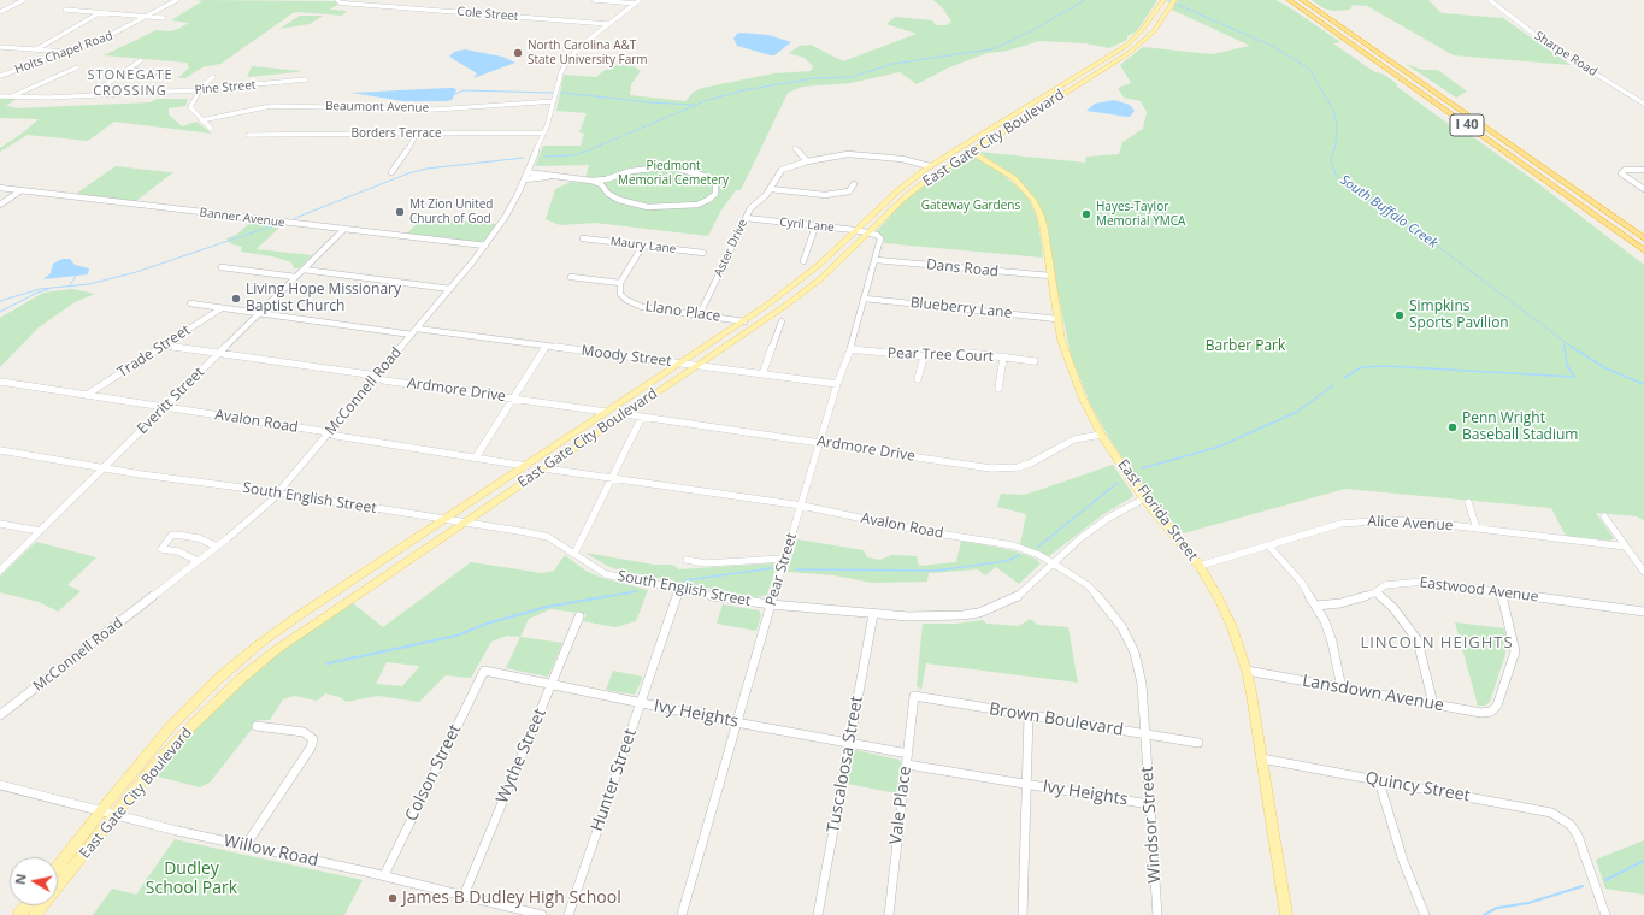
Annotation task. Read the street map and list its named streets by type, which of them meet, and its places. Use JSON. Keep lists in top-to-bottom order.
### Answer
{
  "streets": {
    "highway": ["I 40"],
    "main road": ["East Gate City Boulevard", "East Florida Street"],
    "street": [
      "Cole Street",
      "Holts Chapel Road",
      "Sharpe Road",
      "Pine Street",
      "Beaumont Avenue",
      "Borders Terrace",
      "Banner Avenue",
      "Cyril Lane",
      "Maury Lane",
      "Aster Drive",
      "Dans Road",
      "Blueberry Lane",
      "Llano Place",
      "Trade Street",
      "Pear Tree Court",
      "Moody Street",
      "Ardmore Drive",
      "McConnell Road",
      "Everitt Street",
      "Avalon Road",
      "South English Street",
      "Alice Avenue",
      "Pear Street",
      "Eastwood Avenue",
      "Lansdown Avenue",
      "Ivy Heights",
      "Brown Boulevard",
      "Wythe Street",
      "Tuscaloosa Street",
      "Colson Street",
      "Hunter Street",
      "Quincy Street",
      "Vale Place",
      "Windsor Street",
      "Willow Road"
    ]
  },
  "crossings": [
    ["Cole Street", "McConnell Road"],
    ["Beaumont Avenue", "McConnell Road"],
    ["Borders Terrace", "McConnell Road"],
    ["East Gate City Boulevard", "Cyril Lane"],
    ["East Gate City Boulevard", "Aster Drive"],
    ["East Gate City Boulevard", "Llano Place"],
    ["East Gate City Boulevard", "Moody Street"],
    ["East Gate City Boulevard", "Ardmore Drive"],
    ["East Gate City Boulevard", "Avalon Road"],
    ["East Gate City Boulevard", "South English Street"],
    ["East Gate City Boulevard", "East Florida Street"],
    ["East Gate City Boulevard", "Pear Street"],
    ["East Gate City Boulevard", "Willow Road"],
    ["Banner Avenue", "McConnell Road"],
    ["Banner Avenue", "Everitt Street"],
    ["Cyril Lane", "Aster Drive"],
    ["Cyril Lane", "Pear Street"],
    ["Aster Drive", "Llano Place"],
    ["Dans Road", "East Florida Street"],
    ["Dans Road", "Pear Street"],
    ["Blueberry Lane", "East Florida Street"],
    ["Blueberry Lane", "Pear Street"],
    ["Trade Street", "Ardmore Drive"],
    ["Trade Street", "Avalon Road"],
    ["Pear Tree Court", "Pear Street"],
    ["Moody Street", "McConnell Road"],
    ["Moody Street", "Pear Street"],
    ["Ardmore Drive", "McConnell Road"],
    ["Ardmore Drive", "Everitt Street"],
    ["Ardmore Drive", "East Florida Street"],
    ["Ardmore Drive", "Pear Street"],
    ["McConnell Road", "Avalon Road"],
    ["McConnell Road", "South English Street"],
    ["Everitt Street", "Avalon Road"],
    ["Everitt Street", "South English Street"],
    ["Avalon Road", "South English Street"],
    ["Avalon Road", "Pear Street"],
    ["Avalon Road", "Brown Boulevard"],
    ["Avalon Road", "Windsor Street"],
    ["South English Street", "East Florida Street"],
    ["South English Street", "Pear Street"],
    ["South English Street", "Tuscaloosa Street"],
    ["South English Street", "Hunter Street"],
    ["East Florida Street", "Alice Avenue"],
    ["East Florida Street", "Lansdown Avenue"],
    ["East Florida Street", "Quincy Street"],
    ["Pear Street", "Ivy Heights"],
    ["Eastwood Avenue", "Lansdown Avenue"],
    ["Ivy Heights", "Wythe Street"],
    ["Ivy Heights", "Tuscaloosa Street"],
    ["Ivy Heights", "Colson Street"],
    ["Ivy Heights", "Hunter Street"],
    ["Ivy Heights", "Vale Place"],
    ["Ivy Heights", "Windsor Street"],
    ["Brown Boulevard", "Vale Place"],
    ["Brown Boulevard", "Windsor Street"],
    ["Wythe Street", "Willow Road"],
    ["Colson Street", "Willow Road"]
  ],
  "districts": ["STONEGATE CROSSING", "LINCOLN HEIGHTS"],
  "water": ["South Buffalo Creek"],
  "parks": [
    "Piedmont Memorial Cemetery",
    "Gateway Gardens",
    "Barber Park",
    "Dudley School Park"
  ],
  "places": [
    "North Carolina A&T State University Farm",
    "Mt Zion United Church of God",
    "Hayes-Taylor Memorial YMCA",
    "Living Hope Missionary Baptist Church",
    "Simpkins Sports Pavilion",
    "Penn Wright Baseball Stadium",
    "James B Dudley High School"
  ],
  "north": "left"
}
